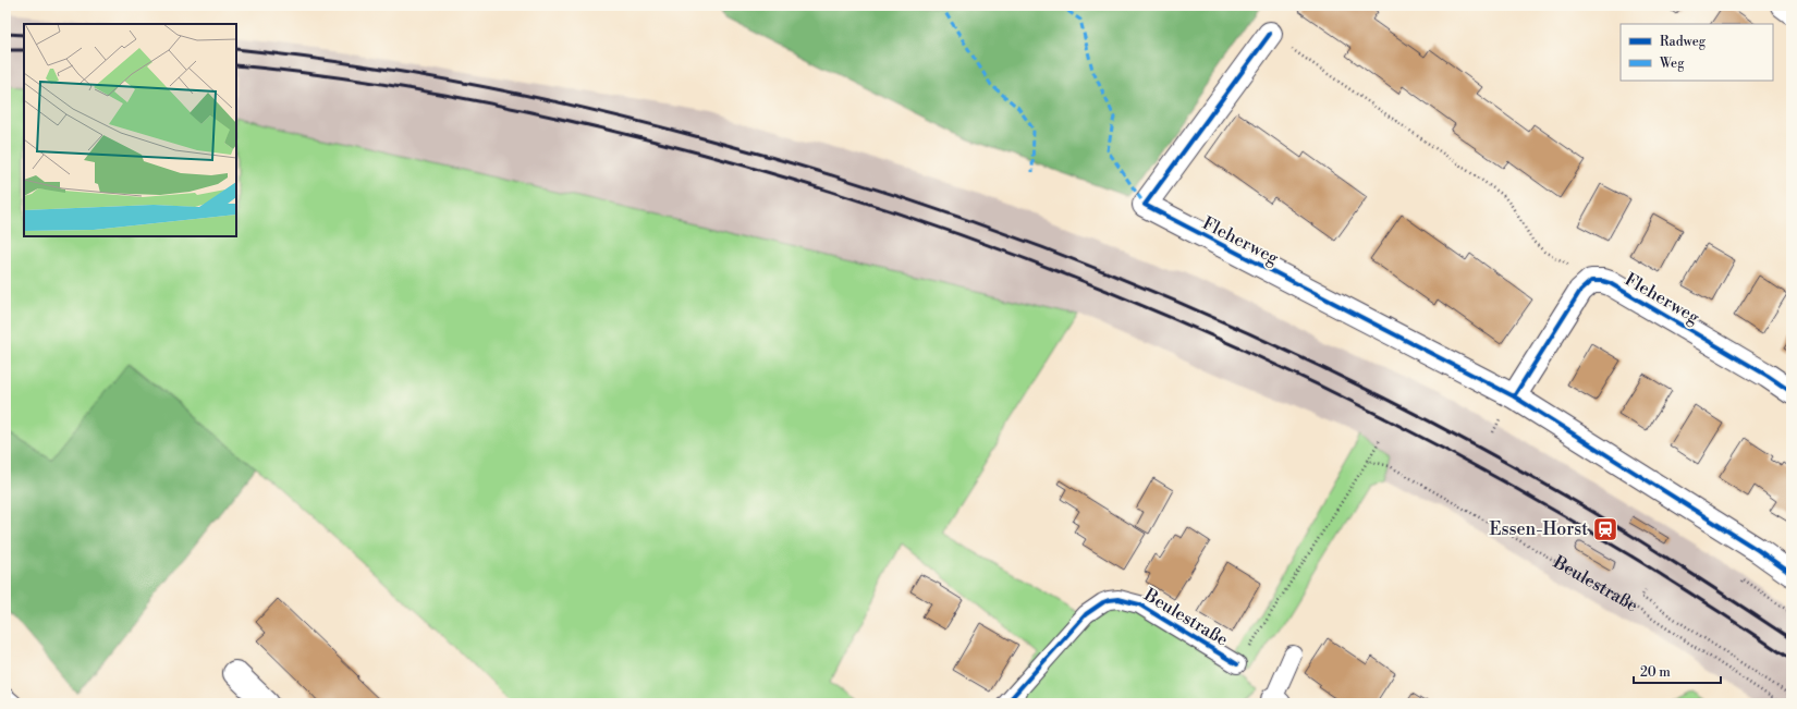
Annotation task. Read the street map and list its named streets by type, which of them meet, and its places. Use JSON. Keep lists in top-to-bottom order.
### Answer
{
  "streets": {
    "street": ["Fleherweg"],
    "lane": ["Beulestraße"]
  },
  "places": {
    "station": ["Essen-Horst"]
  },
  "legend": ["Radweg", "Weg"],
  "scale_bar": "20 m"
}
